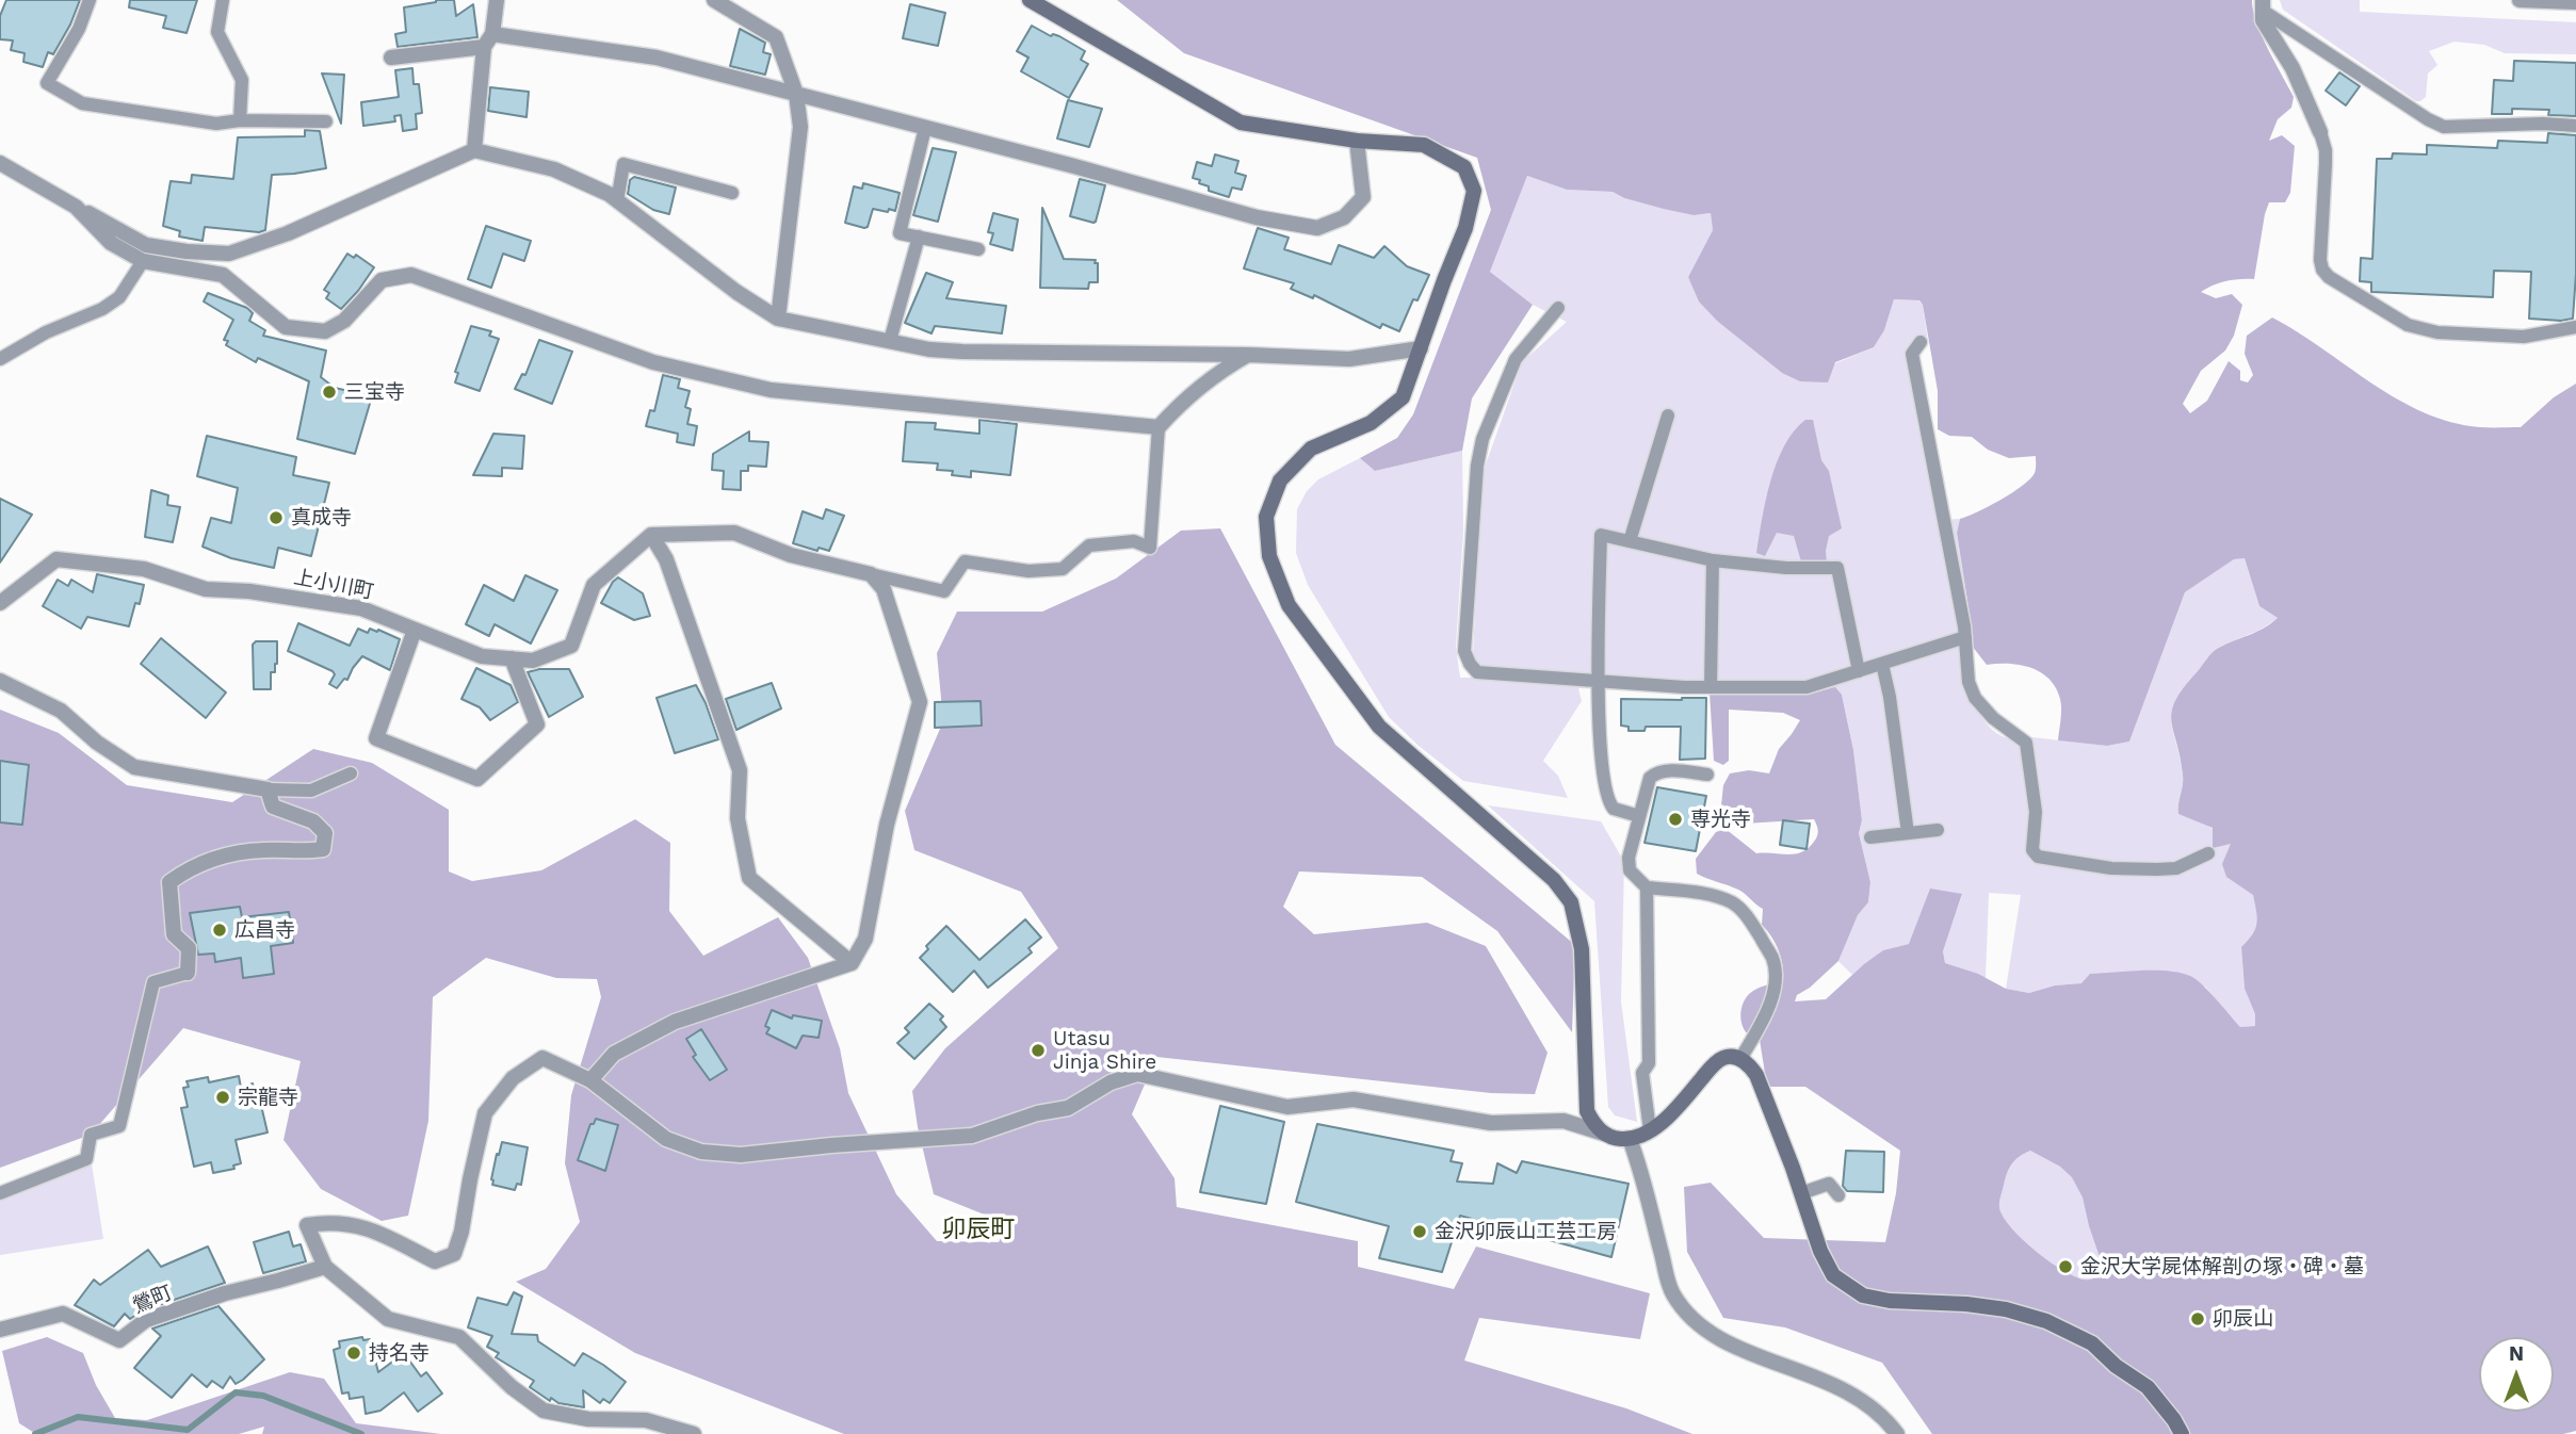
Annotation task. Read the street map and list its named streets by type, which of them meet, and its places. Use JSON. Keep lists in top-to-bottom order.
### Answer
{
  "streets": {
    "street": ["上小川町", "鶯町"]
  },
  "districts": ["卯辰町"],
  "places": [
    "三宝寺",
    "真成寺",
    "専光寺",
    "広昌寺",
    "Utasu Jinja Shire",
    "宗龍寺",
    "金沢卯辰山工芸工房",
    "金沢大学屍体解剖の塚・碑・墓",
    "卯辰山",
    "持名寺"
  ],
  "north": "top"
}
